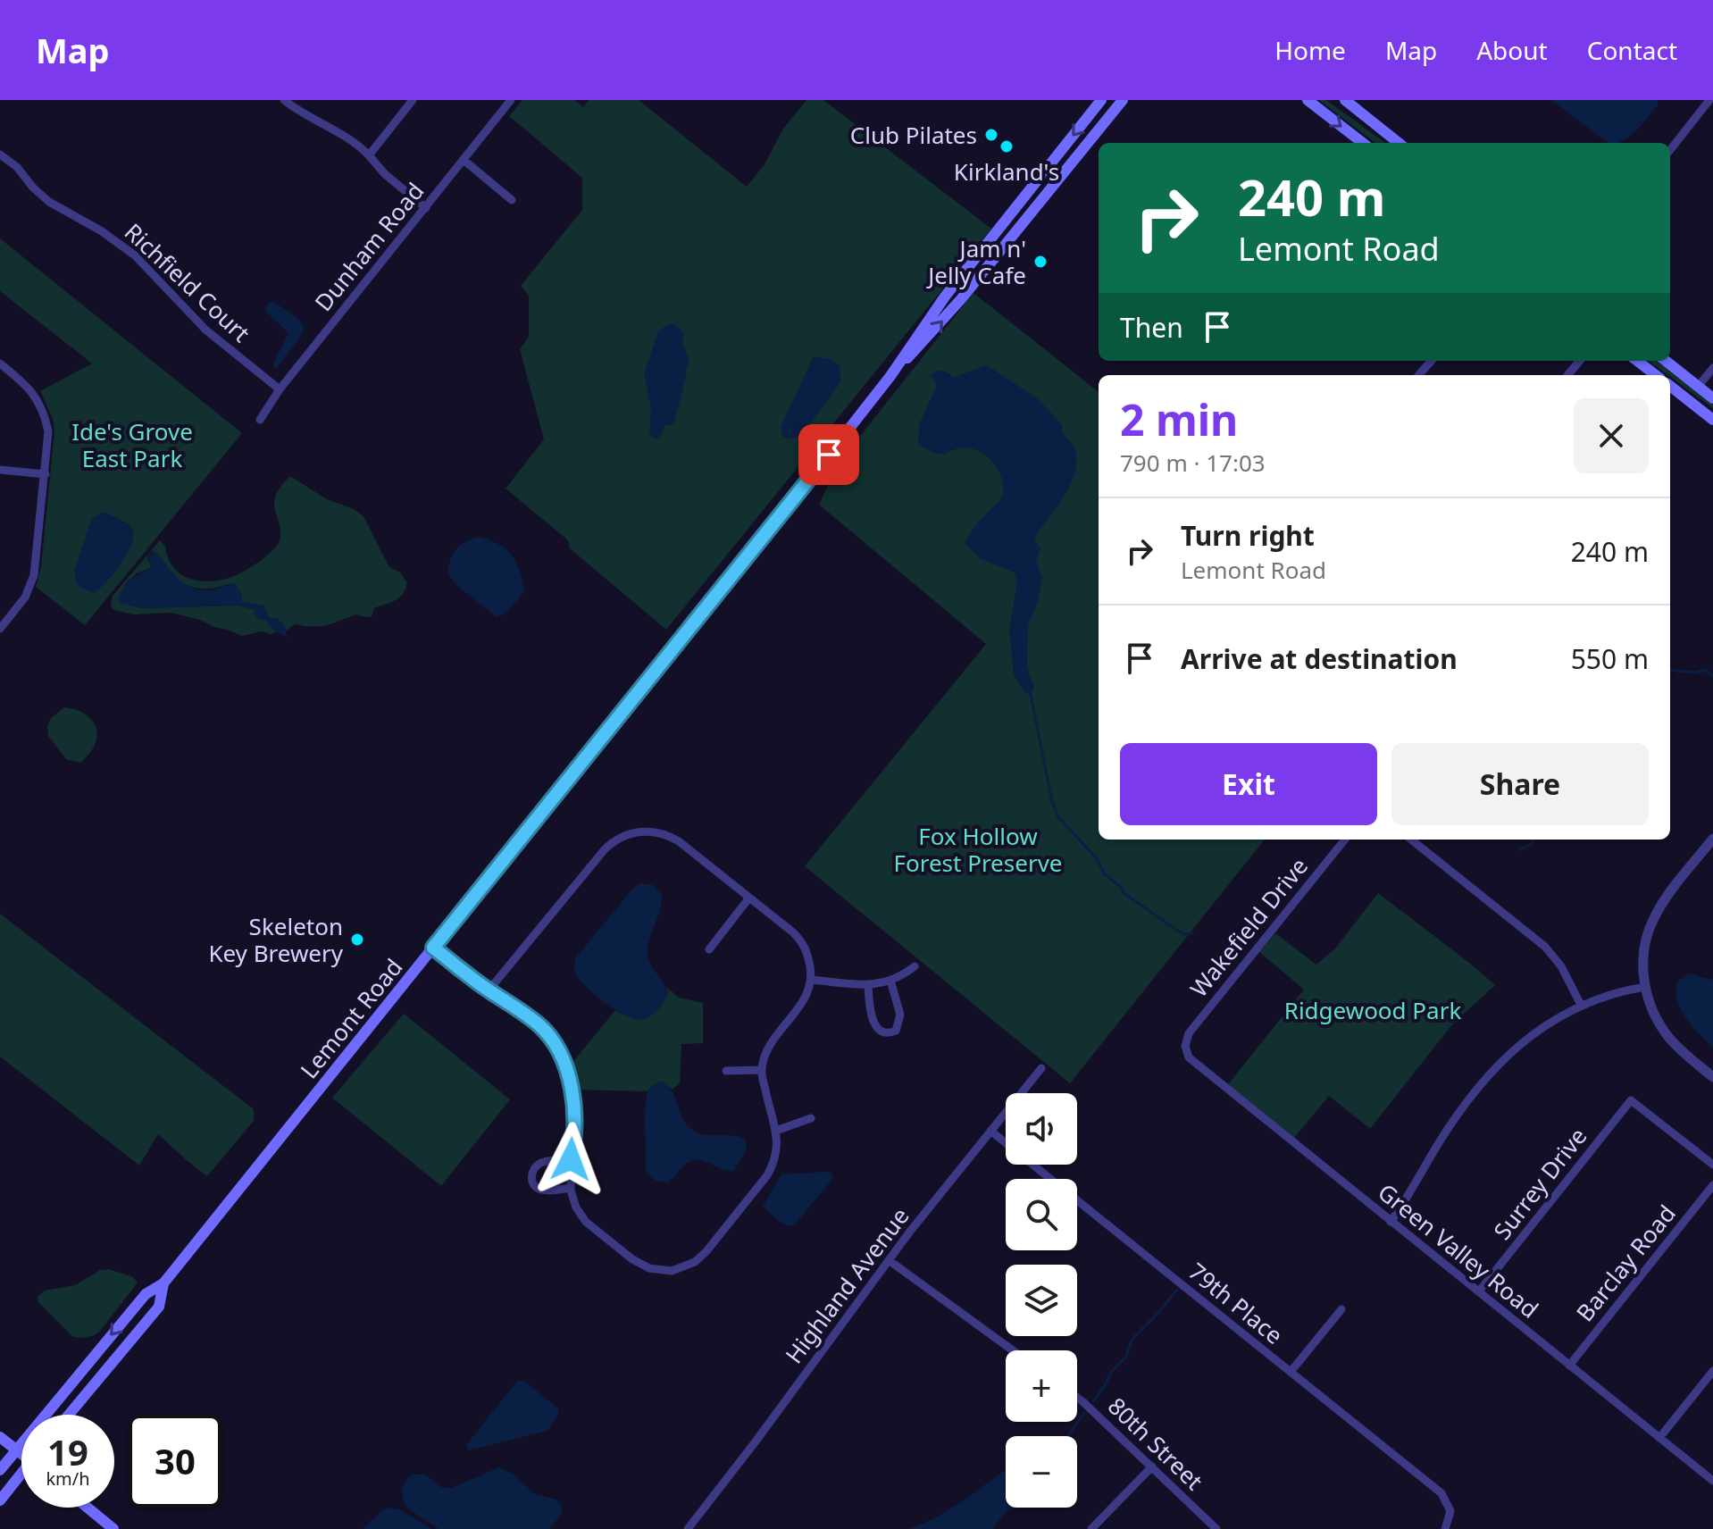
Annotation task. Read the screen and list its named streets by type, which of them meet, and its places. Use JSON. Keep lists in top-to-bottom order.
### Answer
{
  "streets": {
    "main road": ["Lemont Road"],
    "street": [
      "Dunham Road",
      "Richfield Court",
      "Wakefield Drive",
      "Surrey Drive",
      "Green Valley Road",
      "Barclay Road",
      "Highland Avenue",
      "79th Place",
      "80th Street"
    ]
  },
  "crossings": [
    ["Dunham Road", "Richfield Court"],
    ["Wakefield Drive", "Green Valley Road"],
    ["Surrey Drive", "Green Valley Road"],
    ["Green Valley Road", "Barclay Road"],
    ["Highland Avenue", "79th Place"]
  ],
  "parks": ["Ide's Grove East Park", "Fox Hollow Forest Preserve", "Ridgewood Park"],
  "places": [
    "Club Pilates",
    "Kirkland's",
    "Jam n' Jelly Cafe",
    "Skeleton Key Brewery"
  ],
  "page": {
    "header": "Map",
    "nav": [
      "Home",
      "Map",
      "About",
      "Contact"
    ],
    "turn": ["240 m", "Lemont Road"],
    "then": "Then",
    "heading": ["2 min", "790 m · 17:03"],
    "list": [
      {
        "name": "Turn right",
        "note": "Lemont Road",
        "value": "240 m"
      },
      {
        "name": "Arrive at destination",
        "value": "550 m"
      }
    ],
    "buttons": ["Exit", "Share"],
    "map_buttons": ["+", "−"],
    "speed": "19 km/h",
    "limit": "30"
  }
}
